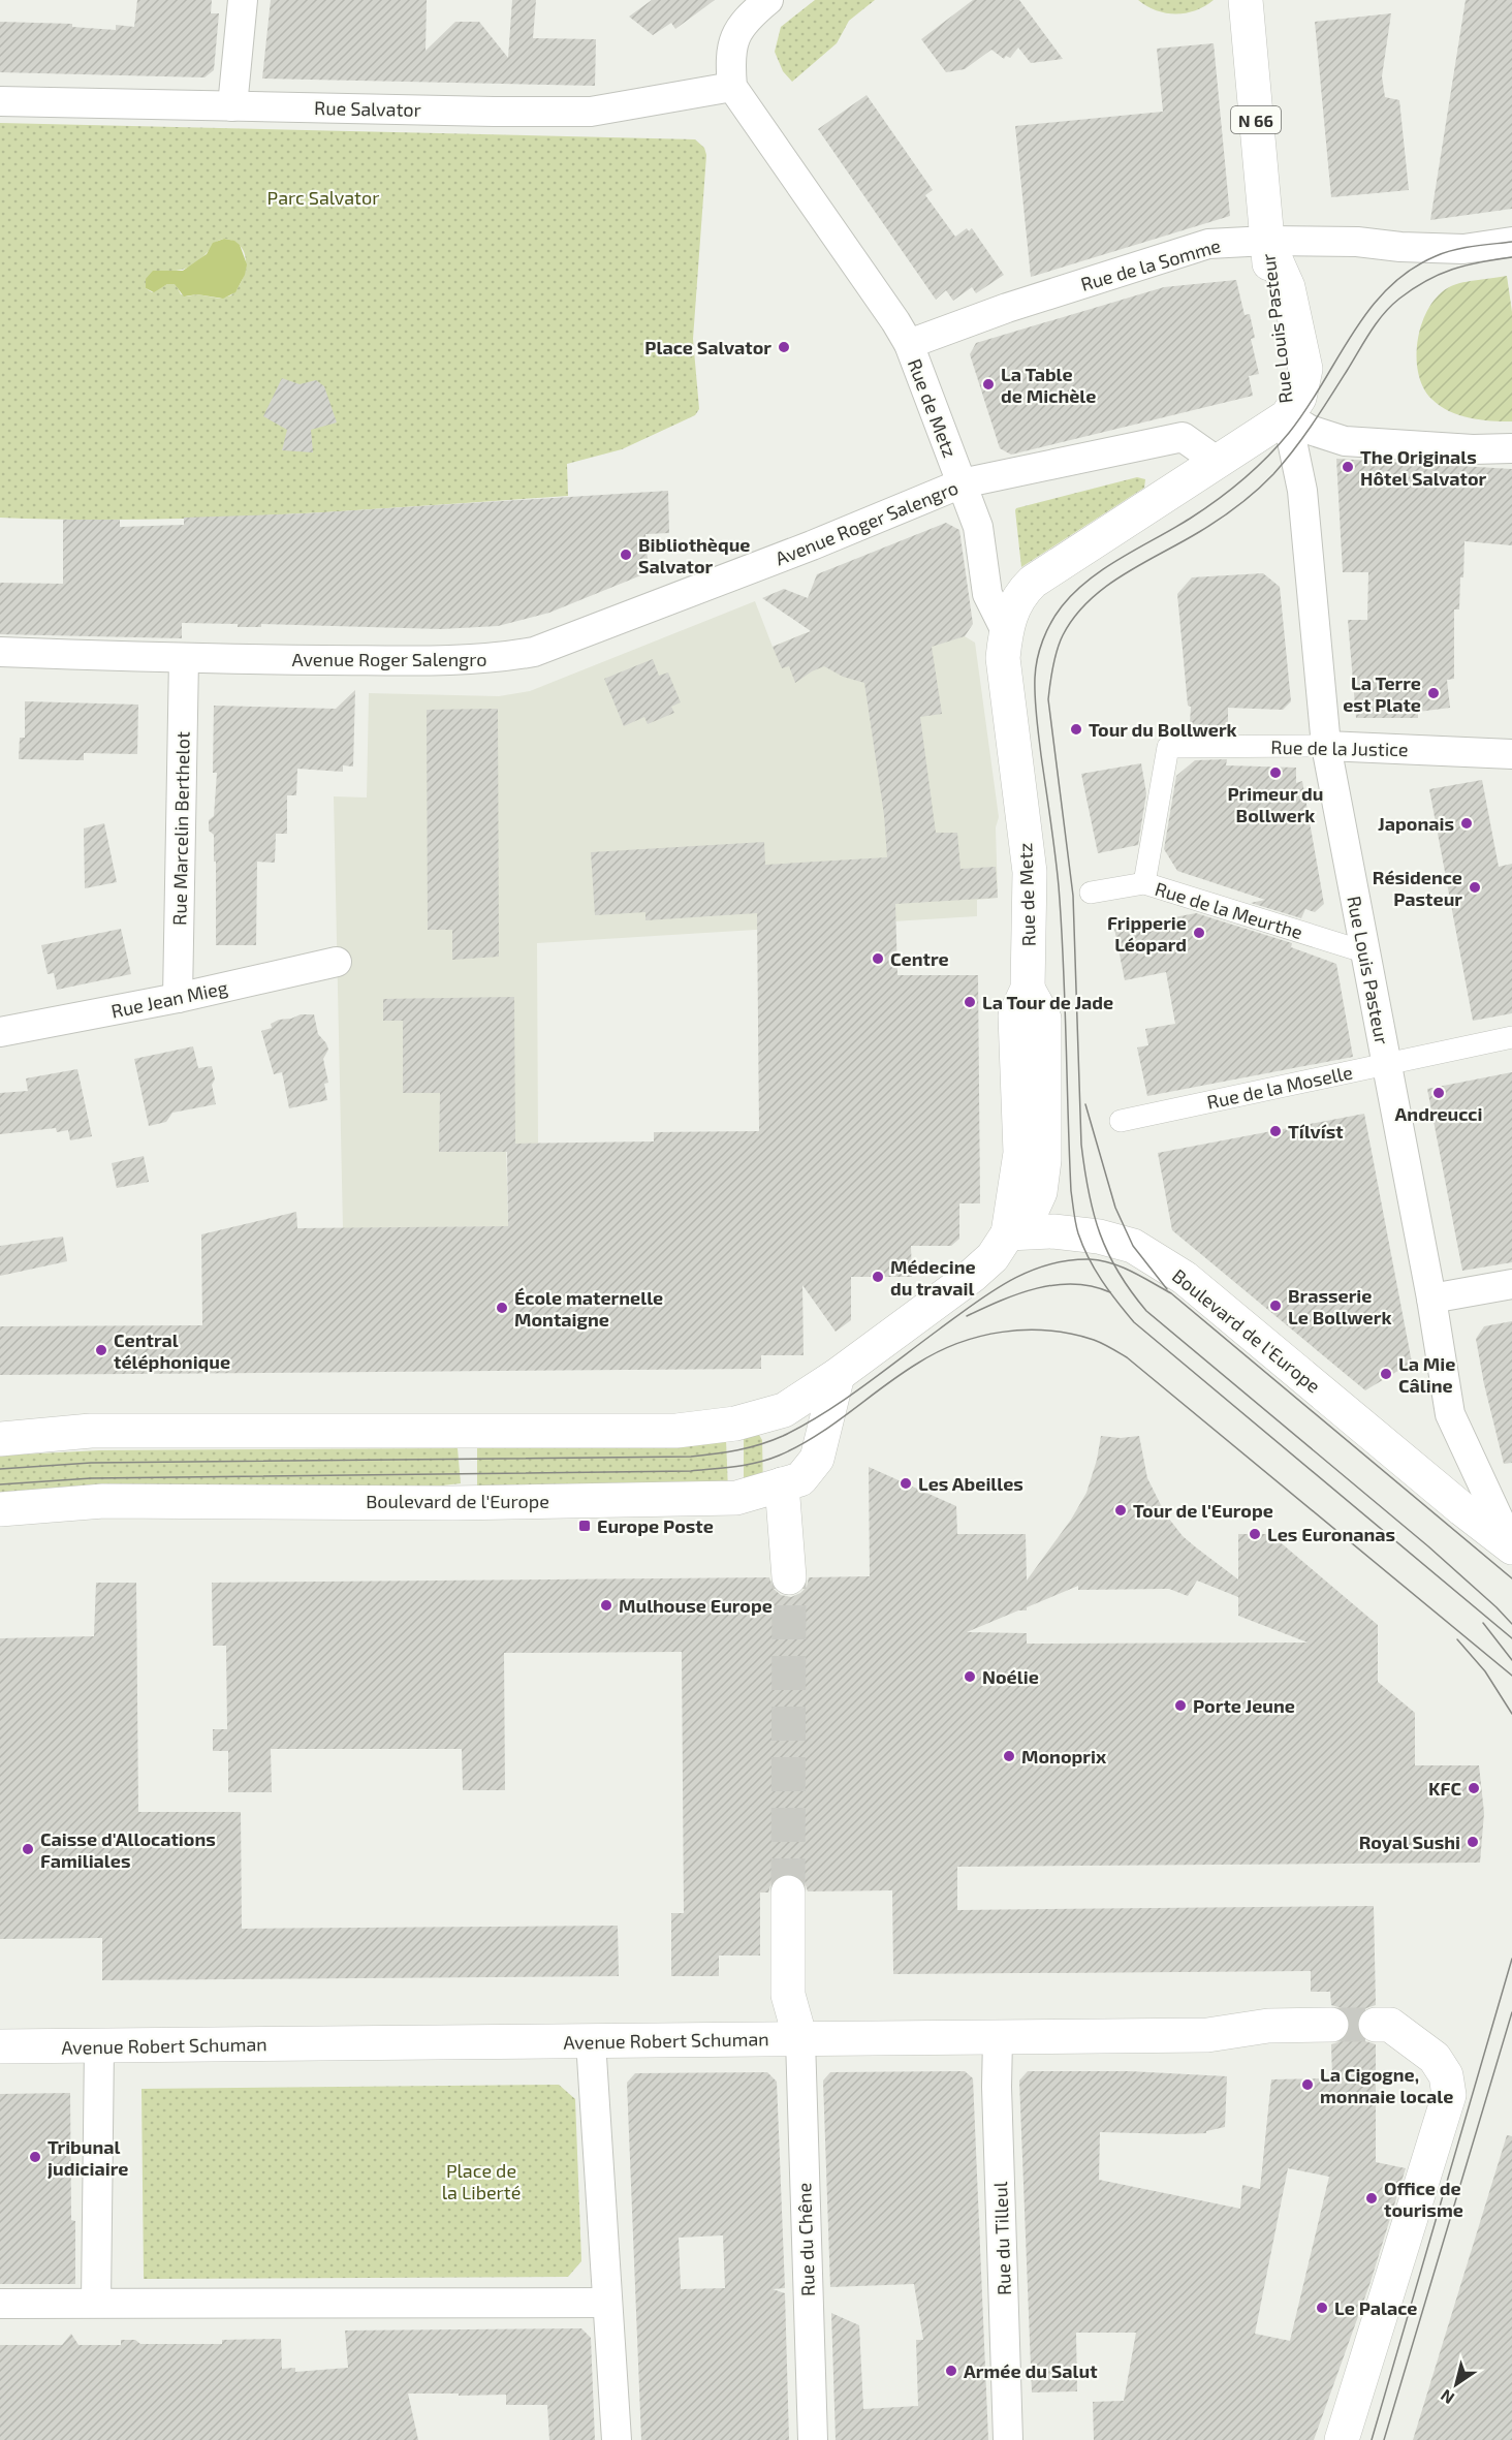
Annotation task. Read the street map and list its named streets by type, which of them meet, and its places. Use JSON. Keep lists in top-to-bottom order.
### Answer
{
  "streets": {
    "main road": [
      "N 66",
      "Rue Louis Pasteur",
      "Rue de Metz",
      "Boulevard de l'Europe",
      "Avenue Robert Schuman"
    ],
    "street": [
      "Rue Salvator",
      "Rue de la Somme",
      "Avenue Roger Salengro",
      "Rue de la Justice",
      "Rue Marcelin Berthelot",
      "Rue de la Meurthe",
      "Rue Jean Mieg",
      "Rue de la Moselle",
      "Rue du Tilleul",
      "Rue du Chêne"
    ]
  },
  "crossings": [
    ["Rue Salvator", "Rue de Metz"],
    ["Rue de la Somme", "Rue Louis Pasteur"],
    ["Rue de la Somme", "Rue de Metz"],
    ["Rue Louis Pasteur", "Rue de la Justice"],
    ["Rue Louis Pasteur", "Rue de la Meurthe"],
    ["Rue Louis Pasteur", "Rue de la Moselle"],
    ["Rue Louis Pasteur", "Boulevard de l'Europe"],
    ["Rue de Metz", "Avenue Roger Salengro"],
    ["Rue de Metz", "Boulevard de l'Europe"],
    ["Avenue Roger Salengro", "Rue Marcelin Berthelot"],
    ["Rue de la Justice", "Rue de la Meurthe"],
    ["Rue Marcelin Berthelot", "Rue Jean Mieg"],
    ["Avenue Robert Schuman", "Rue du Tilleul"],
    ["Avenue Robert Schuman", "Rue du Chêne"]
  ],
  "parks": ["Parc Salvator", "Place de la Liberté"],
  "places": {
    "other": [
      "Place Salvator",
      "La Table de Michèle",
      "The Originals Hôtel Salvator",
      "Bibliothèque Salvator",
      "La Terre est Plate",
      "Tour du Bollwerk",
      "Primeur du Bollwerk",
      "Japonais",
      "Résidence Pasteur",
      "Fripperie Léopard",
      "Centre",
      "La Tour de Jade",
      "Andreucci",
      "Tílvíst",
      "Médecine du travail",
      "Brasserie Le Bollwerk",
      "École maternelle Montaigne",
      "Central téléphonique",
      "La Mie Câline",
      "Les Abeilles",
      "Tour de l'Europe",
      "Les Euronanas",
      "Mulhouse Europe",
      "Noélie",
      "Porte Jeune",
      "Monoprix",
      "KFC",
      "Royal Sushi",
      "Caisse d'Allocations Familiales",
      "La Cigogne, monnaie locale",
      "Tribunal judiciaire",
      "Office de tourisme",
      "Le Palace",
      "Armée du Salut"
    ],
    "transit": ["Europe Poste"]
  },
  "north": "bottom left"
}
